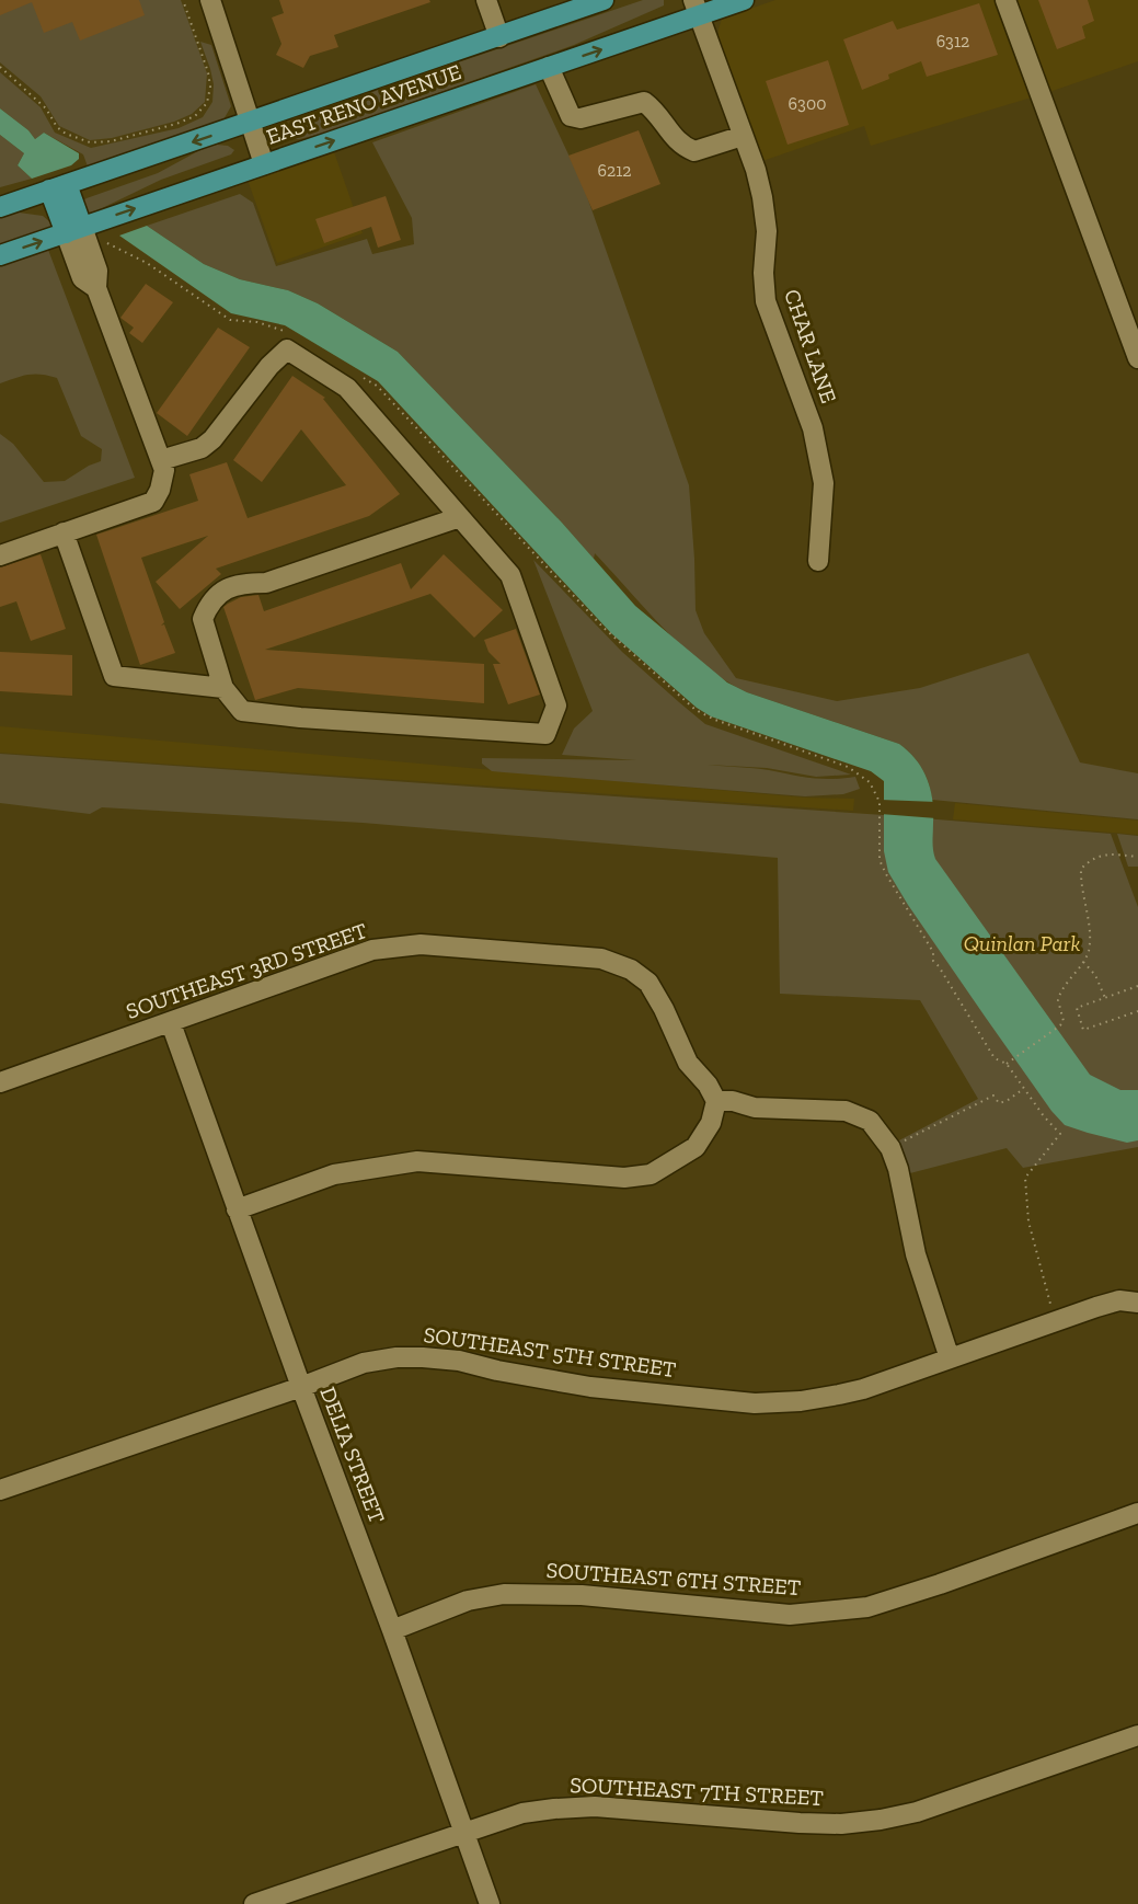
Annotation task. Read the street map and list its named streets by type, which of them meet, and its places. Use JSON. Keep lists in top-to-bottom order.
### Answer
{
  "streets": {
    "main road": ["EAST RENO AVENUE"],
    "street": [
      "CHAR LANE",
      "SOUTHEAST 3RD STREET",
      "SOUTHEAST 5TH STREET",
      "DELIA STREET",
      "SOUTHEAST 6TH STREET",
      "SOUTHEAST 7TH STREET"
    ]
  },
  "crossings": [
    ["EAST RENO AVENUE", "CHAR LANE"],
    ["SOUTHEAST 3RD STREET", "DELIA STREET"],
    ["SOUTHEAST 5TH STREET", "DELIA STREET"],
    ["DELIA STREET", "SOUTHEAST 6TH STREET"],
    ["DELIA STREET", "SOUTHEAST 7TH STREET"]
  ],
  "parks": ["Quinlan Park"],
  "house_numbers": ["6312", "6300", "6212"]
}
